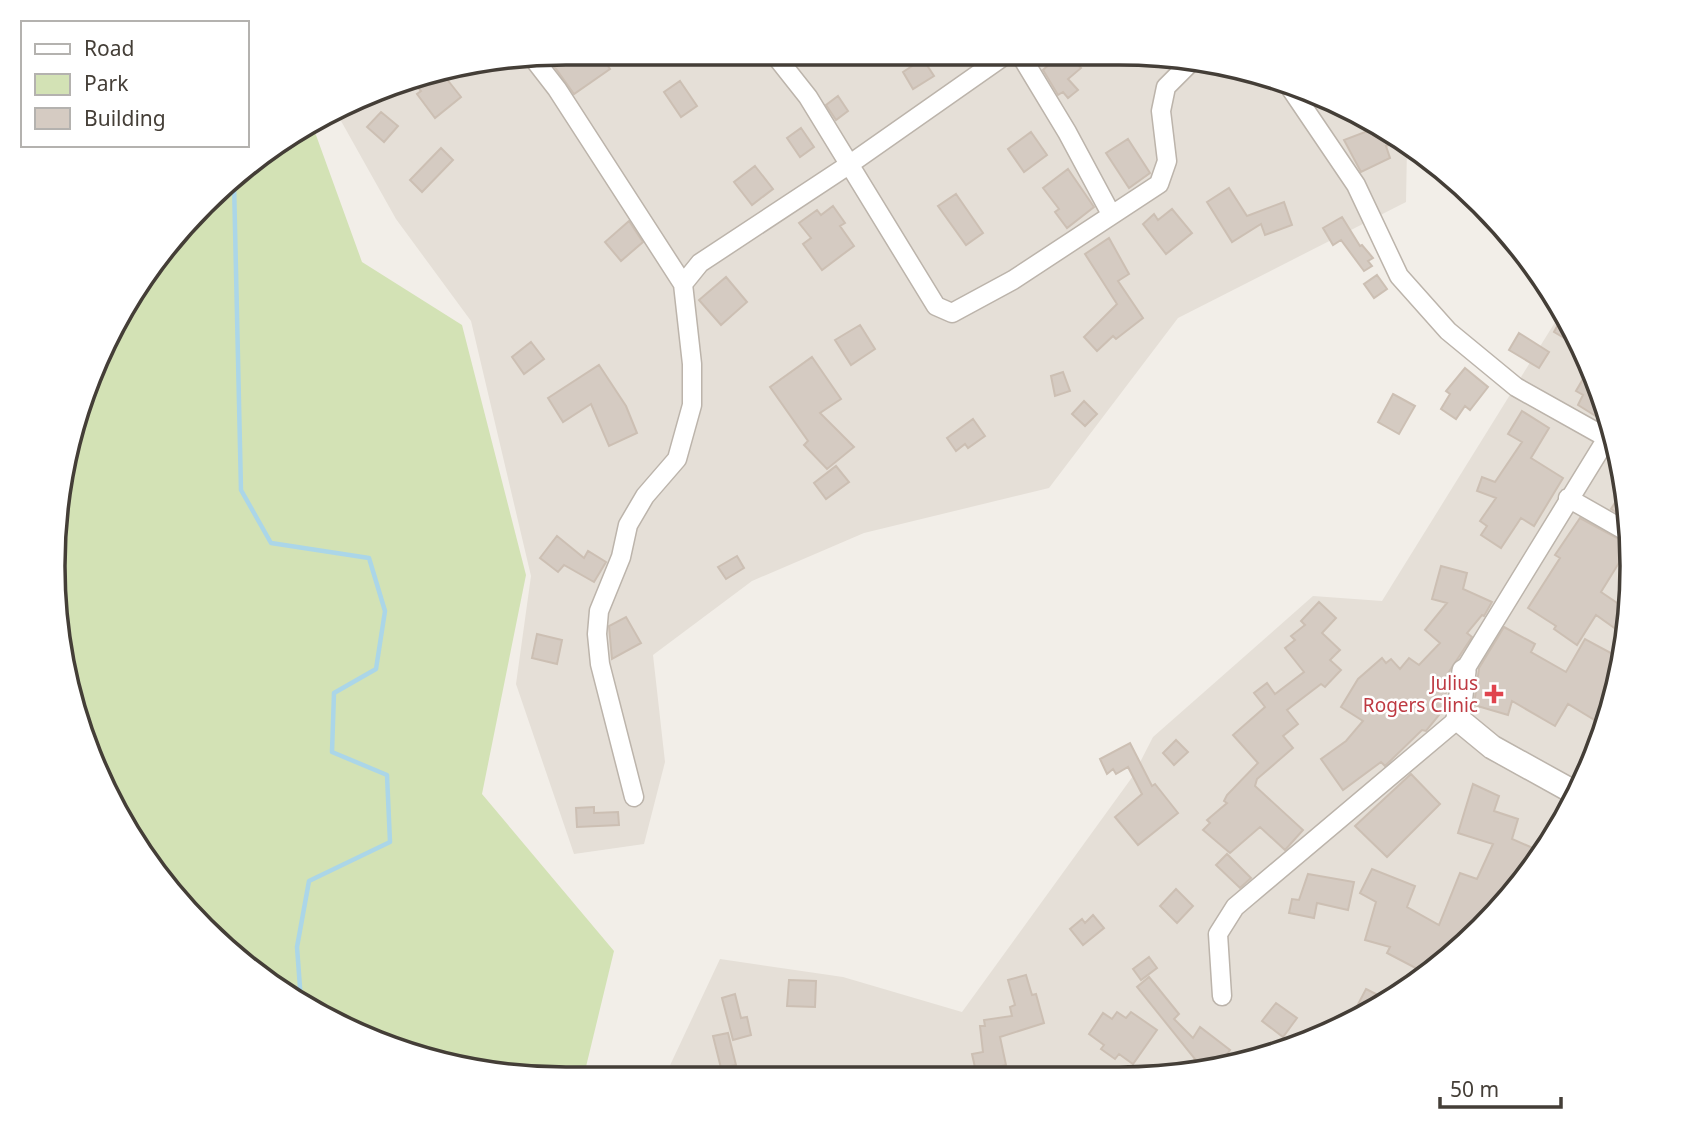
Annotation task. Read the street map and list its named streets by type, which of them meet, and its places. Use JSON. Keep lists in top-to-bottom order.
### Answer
{
  "places": {
    "health": ["Julius Rogers Clinic"]
  },
  "legend": ["Road", "Park", "Building"],
  "scale_bar": "50 m"
}
